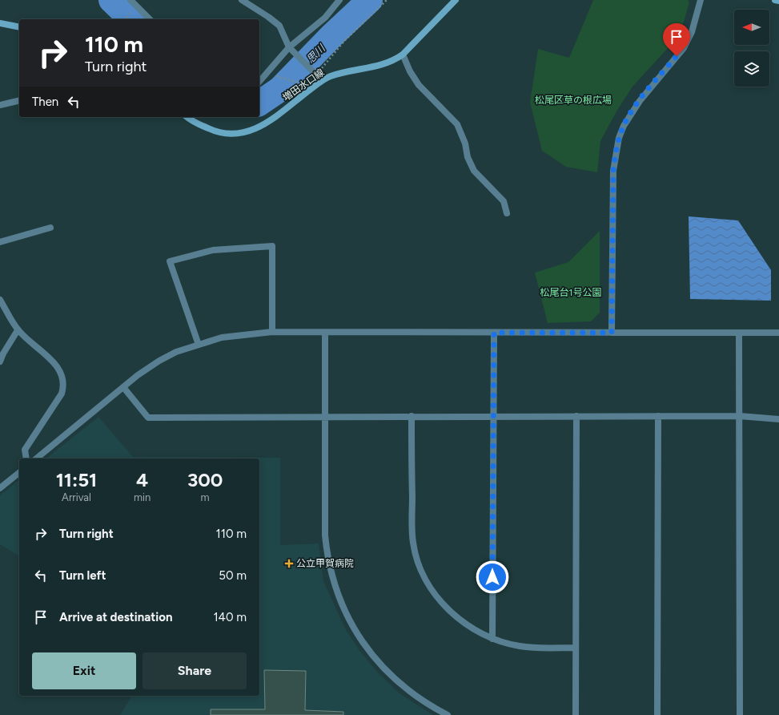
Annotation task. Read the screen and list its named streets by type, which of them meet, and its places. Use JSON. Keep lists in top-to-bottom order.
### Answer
{
  "streets": {
    "main road": ["増田水口線"]
  },
  "water": ["思川"],
  "parks": ["松尾区草の根広場", "松尾台1号公園"],
  "places": {
    "health": ["公立甲賀病院"]
  },
  "north": "left",
  "page": {
    "turn": ["110 m", "Turn right"],
    "then": "Then",
    "eta": [
      "11:51",
      "Arrival",
      "4",
      "min",
      "300",
      "m"
    ],
    "list": [
      {
        "name": "Turn right",
        "value": "110 m"
      },
      {
        "name": "Turn left",
        "value": "50 m"
      },
      {
        "name": "Arrive at destination",
        "value": "140 m"
      }
    ],
    "buttons": ["Exit", "Share"]
  }
}
